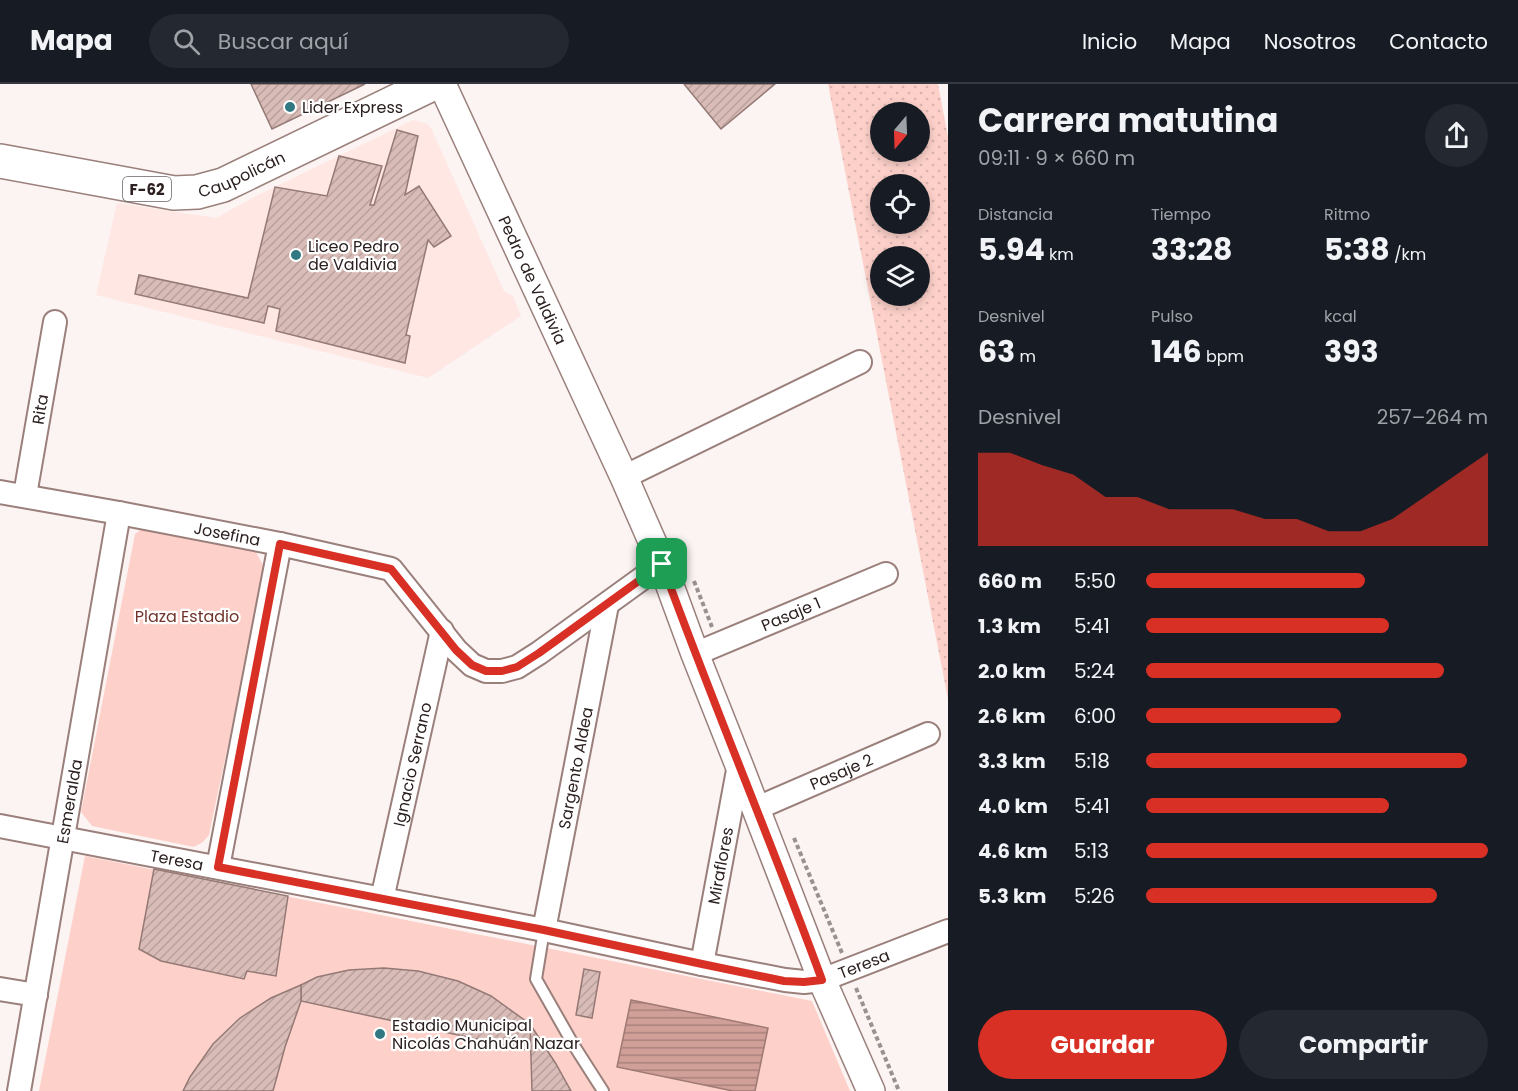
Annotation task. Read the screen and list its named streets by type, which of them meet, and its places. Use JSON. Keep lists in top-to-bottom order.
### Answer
{
  "streets": {
    "main road": ["Caupolicán", "F-62"],
    "street": [
      "Pedro de Valdivia",
      "Rita",
      "Josefina",
      "Pasaje 1",
      "Ignacio Serrano",
      "Sargento Aldea",
      "Pasaje 2",
      "Esmeralda",
      "Teresa",
      "Miraflores"
    ]
  },
  "crossings": [
    ["Pedro de Valdivia", "Josefina"],
    ["Pedro de Valdivia", "Pasaje 1"],
    ["Pedro de Valdivia", "Pasaje 2"],
    ["Pedro de Valdivia", "Teresa"],
    ["Pedro de Valdivia", "Miraflores"],
    ["Rita", "Josefina"],
    ["Josefina", "Ignacio Serrano"],
    ["Josefina", "Sargento Aldea"],
    ["Josefina", "Esmeralda"],
    ["Ignacio Serrano", "Teresa"],
    ["Sargento Aldea", "Teresa"],
    ["Esmeralda", "Teresa"],
    ["Teresa", "Miraflores"]
  ],
  "parks": ["Plaza Estadio"],
  "places": ["Lider Express", "Liceo Pedro de Valdivia", "Estadio Municipal Nicolás Chahuán Nazar"],
  "north": "bottom",
  "page": {
    "header": "Mapa",
    "search": "Buscar aquí",
    "nav": [
      "Inicio",
      "Mapa",
      "Nosotros",
      "Contacto"
    ],
    "heading": ["Carrera matutina", "09:11 · 9 × 660 m"],
    "stats": [
      ["Distancia", "5.94 km"],
      ["Tiempo", "33:28"],
      ["Ritmo", "5:38 /km"],
      ["Desnivel", "63 m"],
      ["Pulso", "146 bpm"],
      ["kcal", "393"]
    ],
    "chart": ["Desnivel", "257–264 m"],
    "list": [
      {
        "name": "660 m",
        "note": "5:50"
      },
      {
        "name": "1.3 km",
        "note": "5:41"
      },
      {
        "name": "2.0 km",
        "note": "5:24"
      },
      {
        "name": "2.6 km",
        "note": "6:00"
      },
      {
        "name": "3.3 km",
        "note": "5:18"
      },
      {
        "name": "4.0 km",
        "note": "5:41"
      },
      {
        "name": "4.6 km",
        "note": "5:13"
      },
      {
        "name": "5.3 km",
        "note": "5:26"
      }
    ],
    "buttons": ["Guardar", "Compartir"]
  }
}
